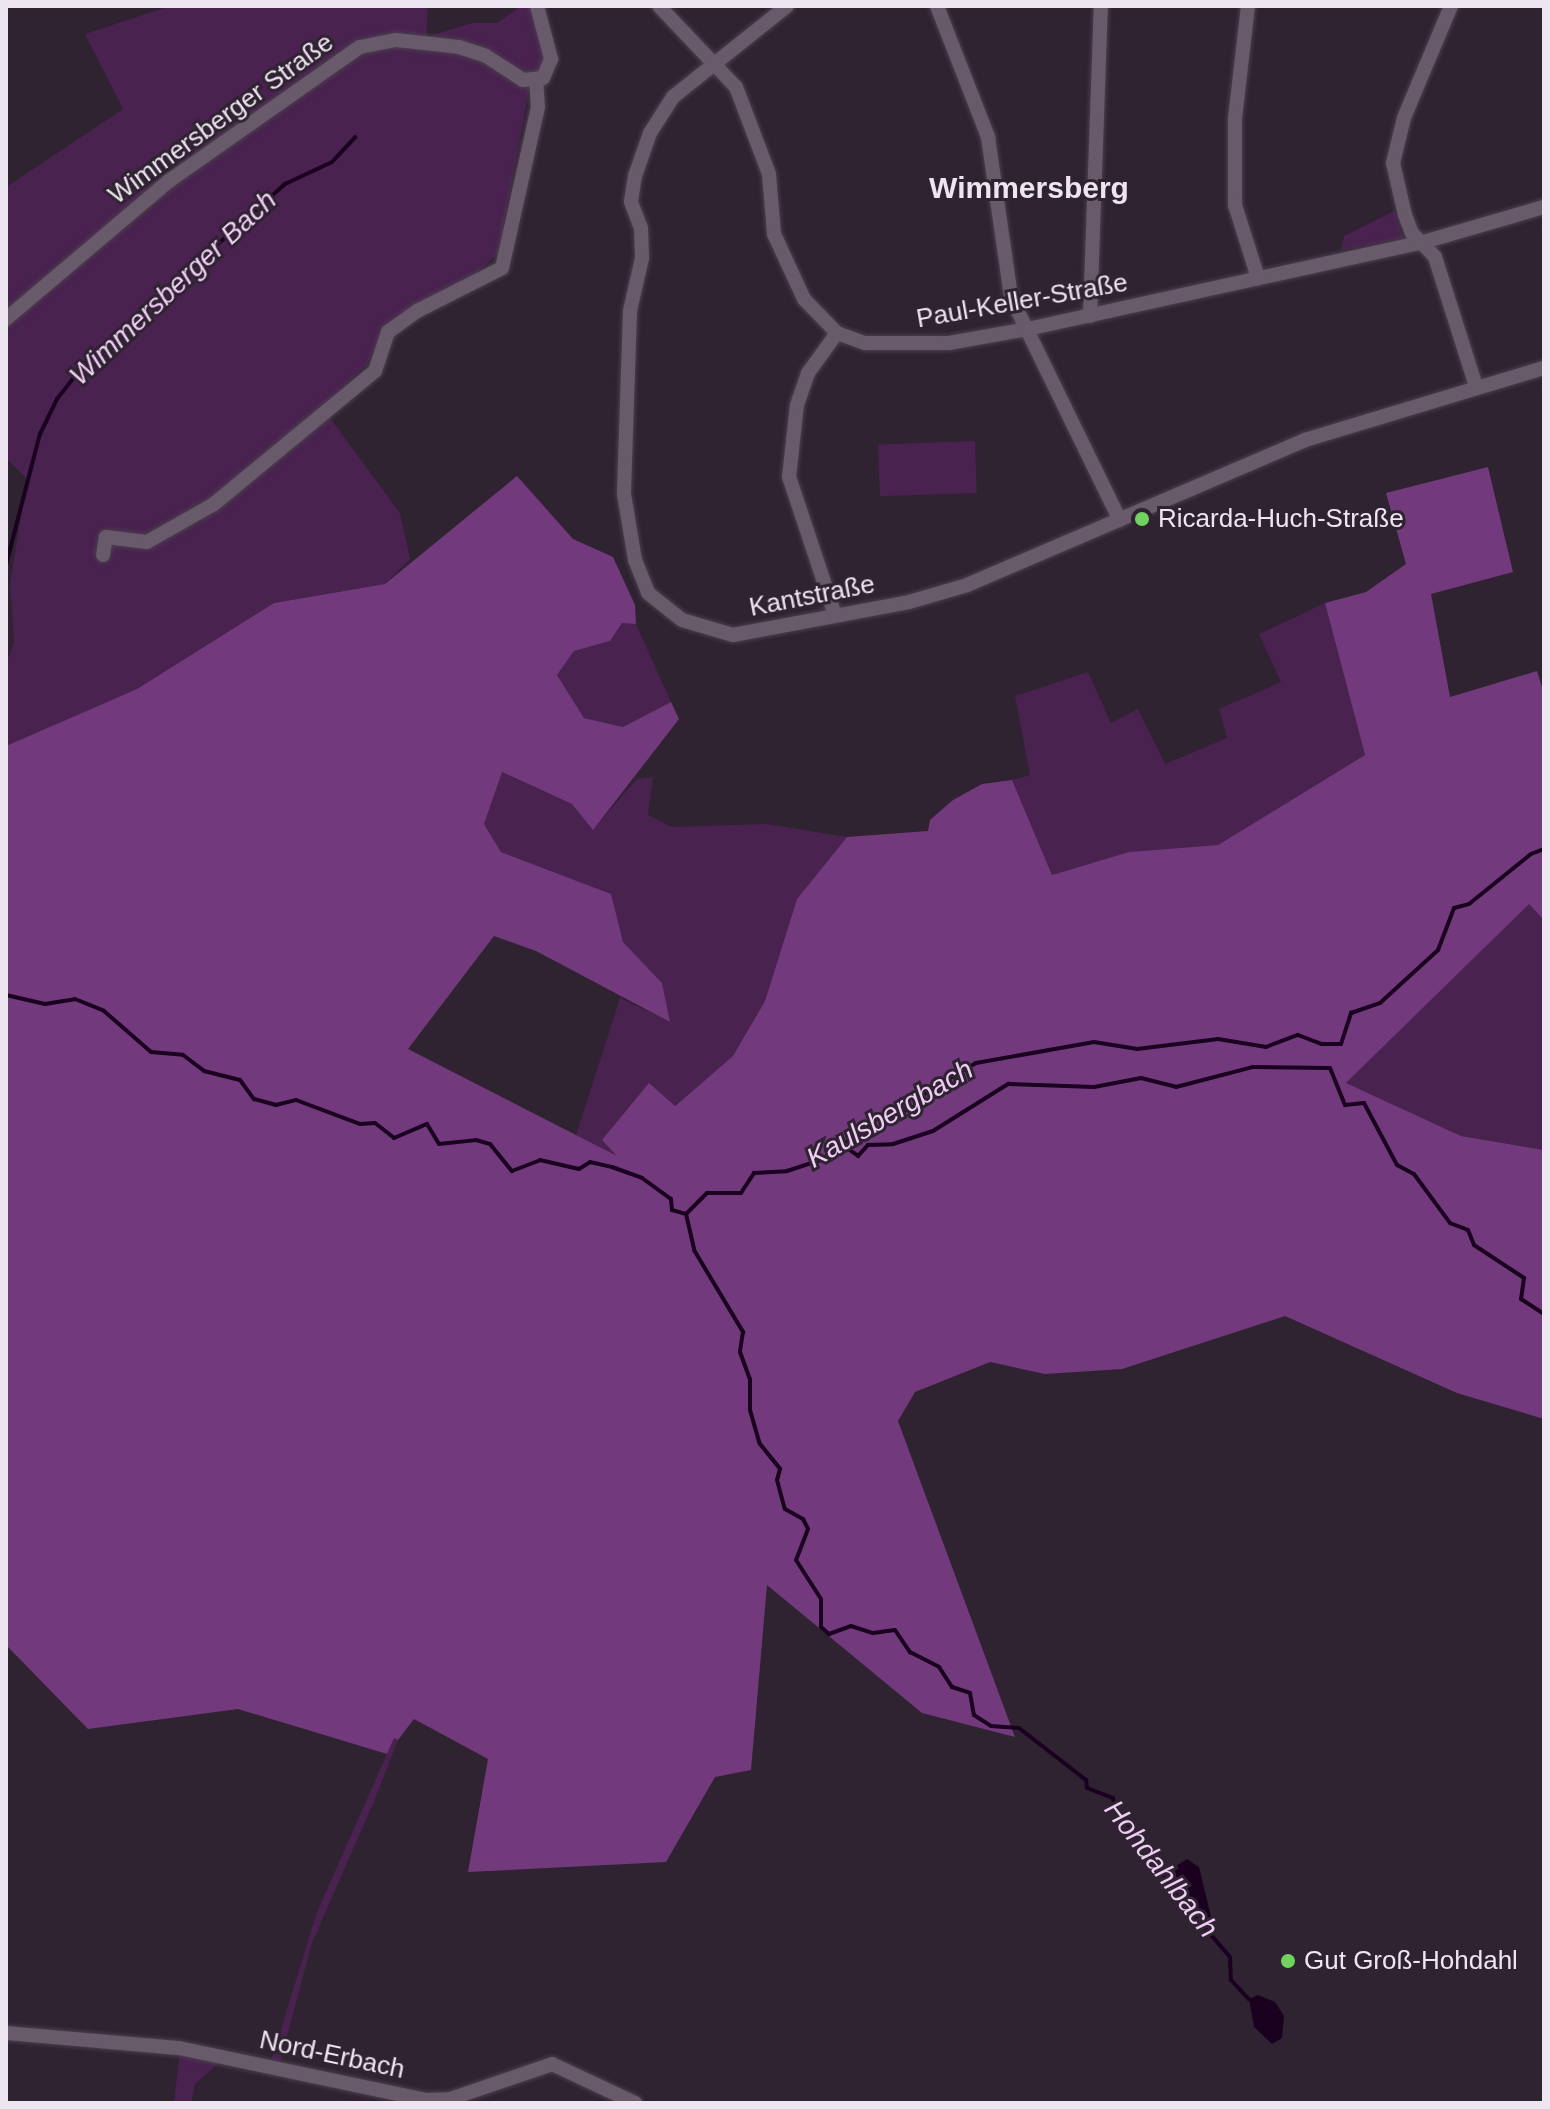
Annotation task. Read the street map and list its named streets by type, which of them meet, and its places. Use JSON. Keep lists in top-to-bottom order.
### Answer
{
  "streets": {
    "street": [
      "Wimmersberger Straße",
      "Paul-Keller-Straße",
      "Kantstraße",
      "Nord-Erbach"
    ]
  },
  "crossings": [
    ["Paul-Keller-Straße", "Kantstraße"]
  ],
  "districts": ["Wimmersberg"],
  "water": ["Wimmersberger Bach", "Kaulsbergbach", "Hohdahlbach"],
  "places": ["Ricarda-Huch-Straße", "Gut Groß-Hohdahl"]
}
